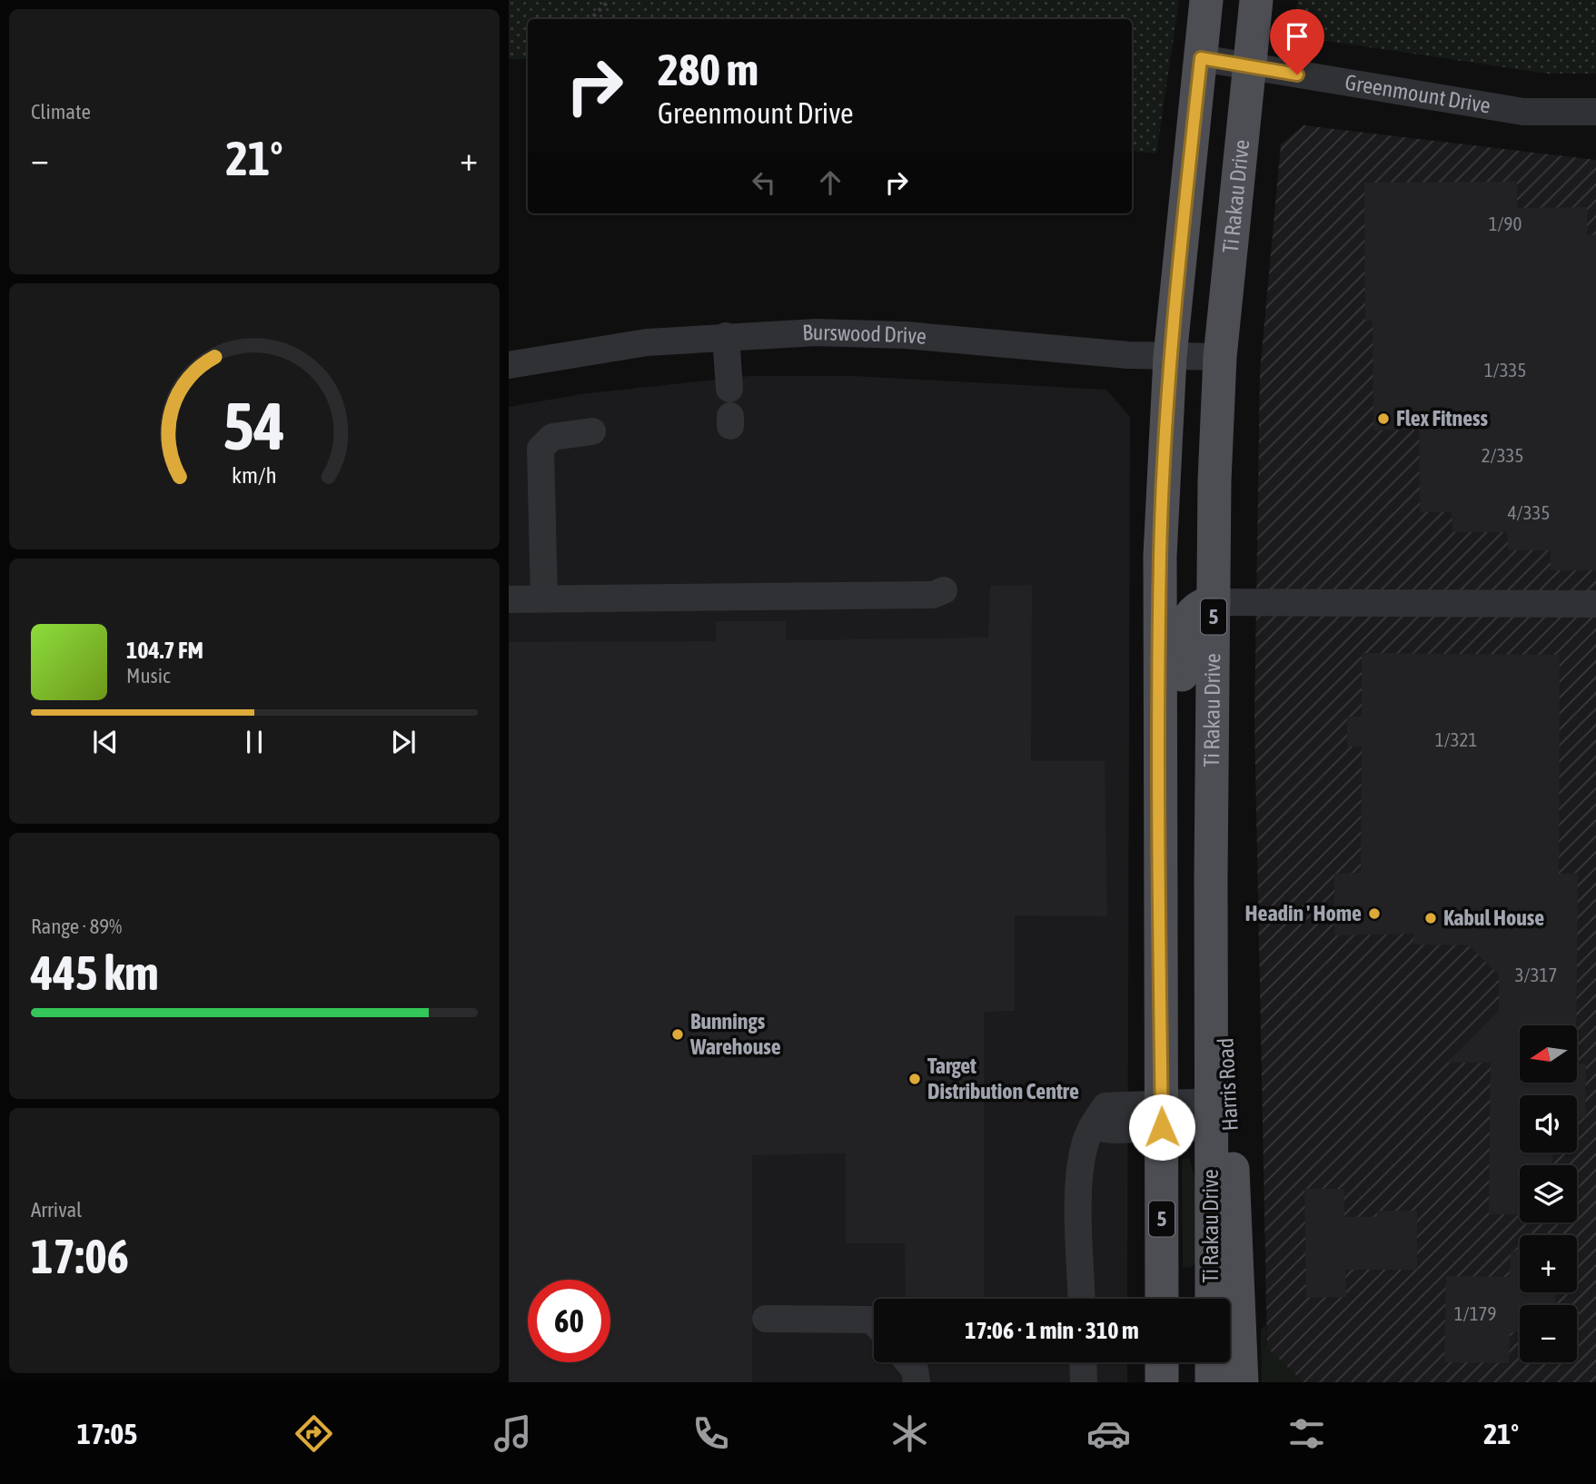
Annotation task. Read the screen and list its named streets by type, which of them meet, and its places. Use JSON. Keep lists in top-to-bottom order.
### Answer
{
  "streets": {
    "main road": ["Ti Rakau Drive", "5", "Harris Road"],
    "street": ["Greenmount Drive", "Burswood Drive"]
  },
  "crossings": [
    ["Greenmount Drive", "Ti Rakau Drive"],
    ["Greenmount Drive", "5"],
    ["Ti Rakau Drive", "Burswood Drive"],
    ["Ti Rakau Drive", "Harris Road"],
    ["Burswood Drive", "5"]
  ],
  "places": [
    "Flex Fitness",
    "Headin ' Home",
    "Kabul House",
    "Bunnings Warehouse",
    "Target Distribution Centre"
  ],
  "house_numbers": [
    "1/90",
    "1/335",
    "2/335",
    "4/335",
    "1/321",
    "3/317",
    "1/179"
  ],
  "north": "left",
  "page": {
    "tile": [
      "Climate",
      ["Range · 89%", "445 km"],
      ["Arrival", "17:06"]
    ],
    "turn": ["280 m", "Greenmount Drive"],
    "heat": ["−", "21°", "+"],
    "song": ["104.7 FM", "Music"],
    "map_buttons": ["+", "−"],
    "limit": "60",
    "trip": "17:06 · 1 min · 310 m",
    "tabs": ["17:05", "21°"],
    "gauge": ["54", "km/h"]
  }
}
